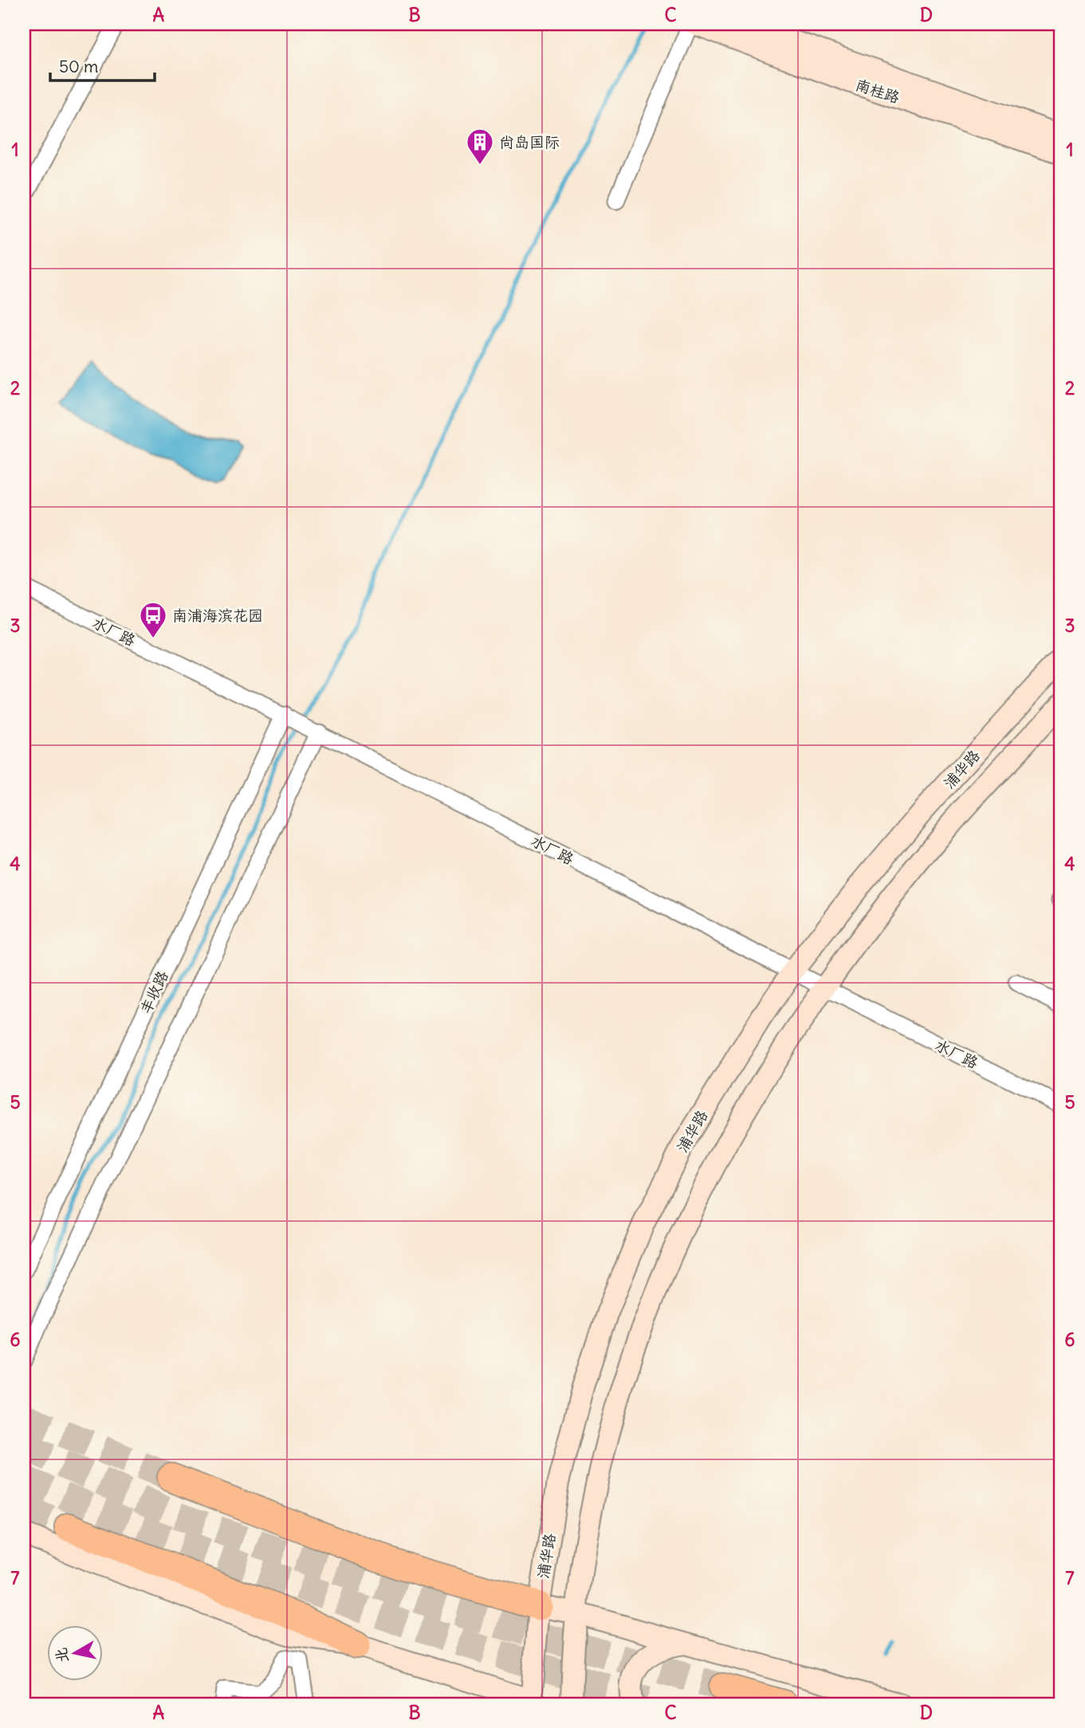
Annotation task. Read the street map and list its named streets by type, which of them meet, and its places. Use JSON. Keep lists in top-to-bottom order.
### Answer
{
  "streets": {
    "main road": ["南桂路", "浦华路"],
    "street": ["水厂路", "丰收路"]
  },
  "crossings": [
    ["水厂路", "浦华路"],
    ["水厂路", "丰收路"]
  ],
  "places": {
    "building": ["尚岛国际"],
    "bus stop": ["南浦海滨花园"]
  },
  "scale_bar": "50 m",
  "north": "left",
  "grid": {
    "columns": [
      "A",
      "B",
      "C",
      "D"
    ],
    "rows": [
      "1",
      "2",
      "3",
      "4",
      "5",
      "6",
      "7"
    ]
  }
}
